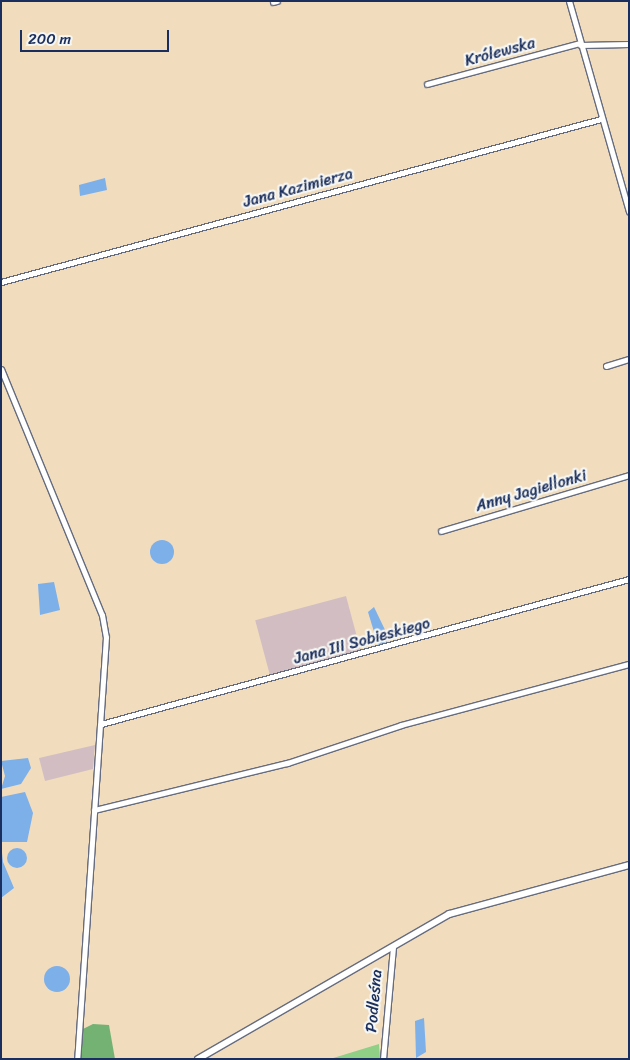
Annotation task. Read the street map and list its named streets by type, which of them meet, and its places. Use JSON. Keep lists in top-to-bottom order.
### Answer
{
  "streets": {
    "street": [
      "Królewska",
      "Jana Kazimierza",
      "Anny Jagiellonki",
      "Jana III Sobieskiego",
      "Podleśna"
    ]
  },
  "scale_bar": "200 m"
}
